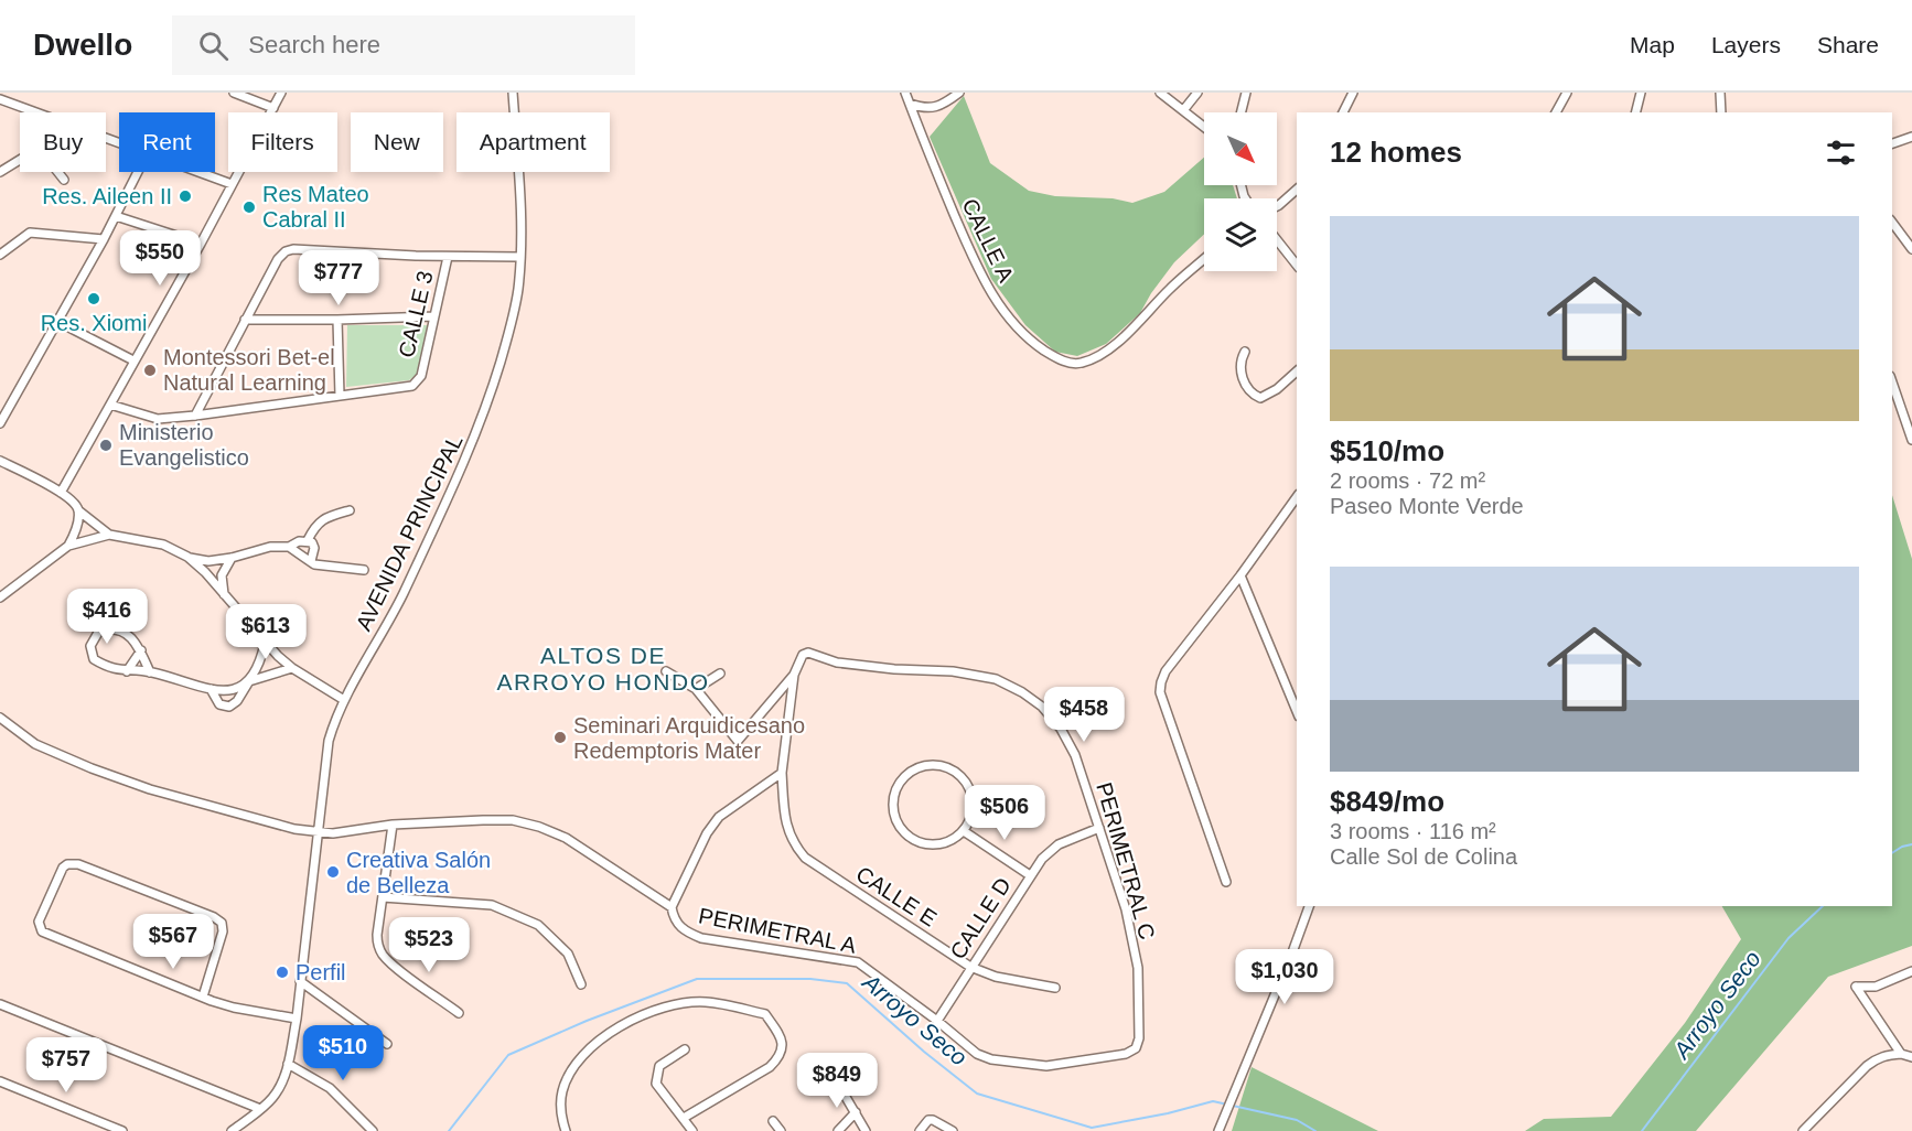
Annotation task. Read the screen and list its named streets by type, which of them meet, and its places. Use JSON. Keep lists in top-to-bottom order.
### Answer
{
  "streets": {
    "street": [
      "CALLE A",
      "CALLE 3",
      "AVENIDA PRINCIPAL",
      "PERIMETRAL C",
      "CALLE E",
      "CALLE D",
      "PERIMETRAL A"
    ]
  },
  "crossings": [
    ["PERIMETRAL C", "CALLE E"],
    ["PERIMETRAL C", "CALLE D"],
    ["PERIMETRAL C", "PERIMETRAL A"],
    ["CALLE E", "CALLE D"],
    ["CALLE D", "PERIMETRAL A"]
  ],
  "districts": ["ALTOS DE ARROYO HONDO"],
  "water": ["Arroyo Seco"],
  "places": [
    "Res. Aileen II",
    "Res Mateo Cabral II",
    "Res. Xiomi",
    "Montessori Bet-el Natural Learning",
    "Ministerio Evangelistico",
    "Seminari Arquidicesano Redemptoris Mater",
    "Creativa Salón de Belleza",
    "Perfil"
  ],
  "north": "bottom right",
  "page": {
    "header": "Dwello",
    "search": "Search here",
    "nav": ["Map", "Layers", "Share"],
    "chip": [
      "Buy",
      "Rent",
      "Filters",
      "New",
      "Apartment"
    ],
    "heading": "12 homes",
    "list": [
      {
        "name": "$510/mo",
        "note": "2 rooms · 72 m² · Paseo Monte Verde"
      },
      {
        "name": "$849/mo",
        "note": "3 rooms · 116 m² · Calle Sol de Colina"
      }
    ],
    "price": [
      "$550",
      "$777",
      "$416",
      "$613",
      "$458",
      "$506",
      "$567",
      "$523",
      "$1,030",
      "$510",
      "$757",
      "$849"
    ]
  }
}
